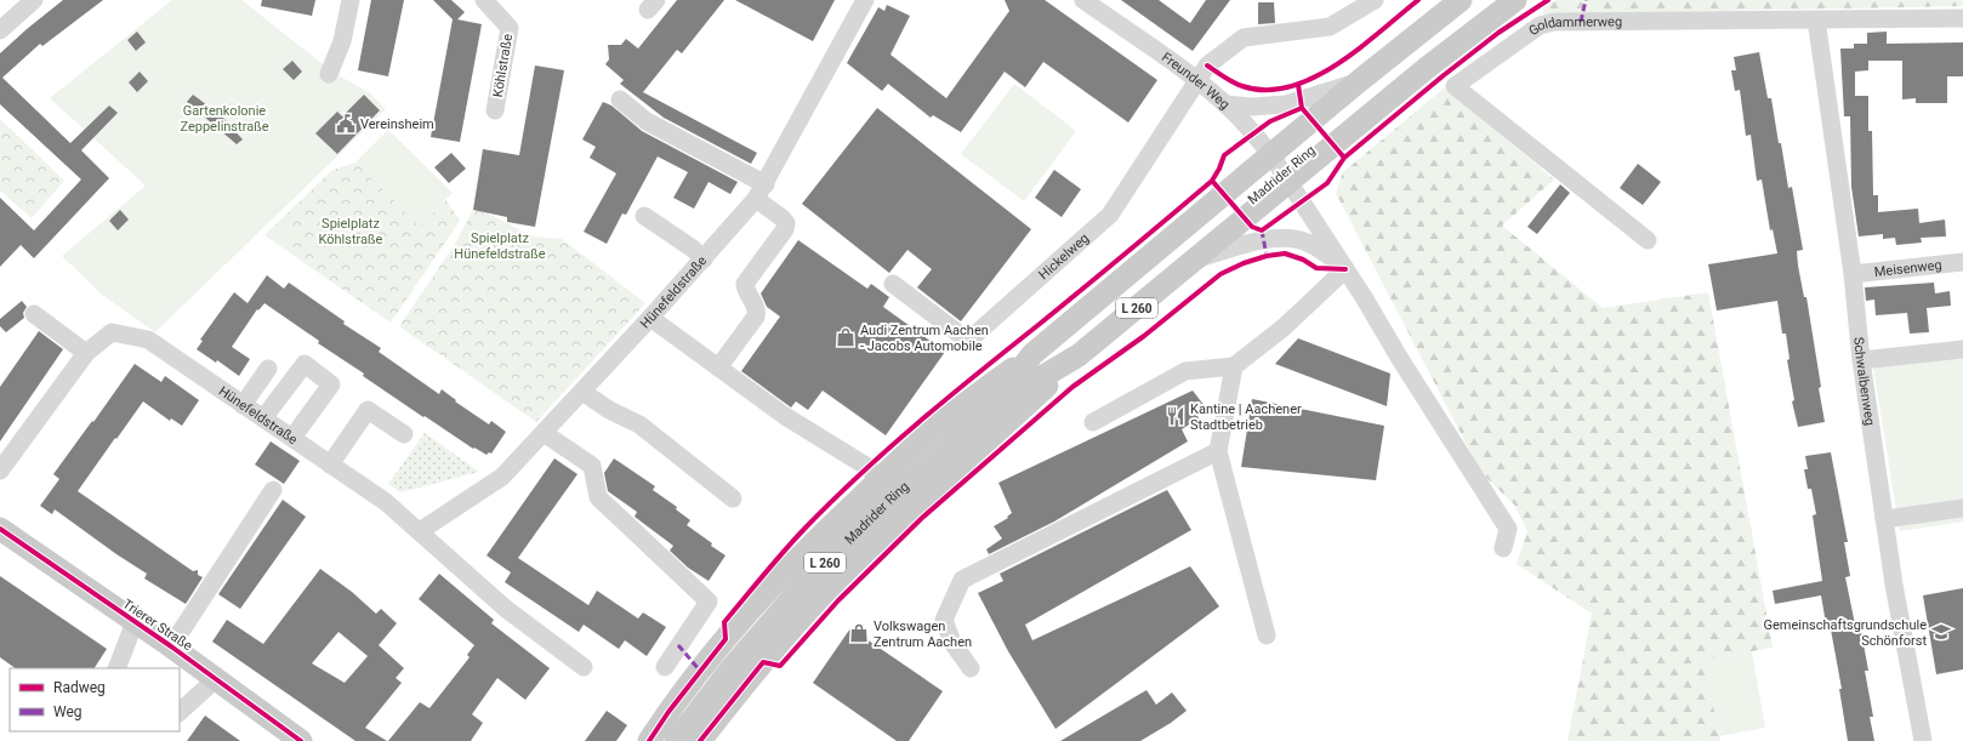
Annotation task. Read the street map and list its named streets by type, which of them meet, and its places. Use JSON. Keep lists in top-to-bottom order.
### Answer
{
  "streets": {
    "main road": ["Madrider Ring", "L 260", "Trierer Straße"],
    "street": [
      "Goldammerweg",
      "Köhlstraße",
      "Freunder Weg",
      "Hickelweg",
      "Meisenweg",
      "Hünefeldstraße",
      "Schwalbenweg"
    ]
  },
  "crossings": [
    ["Goldammerweg", "Schwalbenweg"],
    ["Freunder Weg", "Madrider Ring"],
    ["Freunder Weg", "Hickelweg"],
    ["Meisenweg", "Schwalbenweg"]
  ],
  "parks": ["Gartenkolonie Zeppelinstraße", "Spielplatz Köhlstraße", "Spielplatz Hünefeldstraße"],
  "places": {
    "public building": ["Vereinsheim"],
    "shop": ["Audi Zentrum Aachen - Jacobs Automobile", "Volkswagen Zentrum Aachen"],
    "restaurant": ["Kantine | Aachener Stadtbetrieb"],
    "school or university": ["Gemeinschaftsgrundschule Schönforst"]
  },
  "legend": ["Radweg", "Weg"]
}
